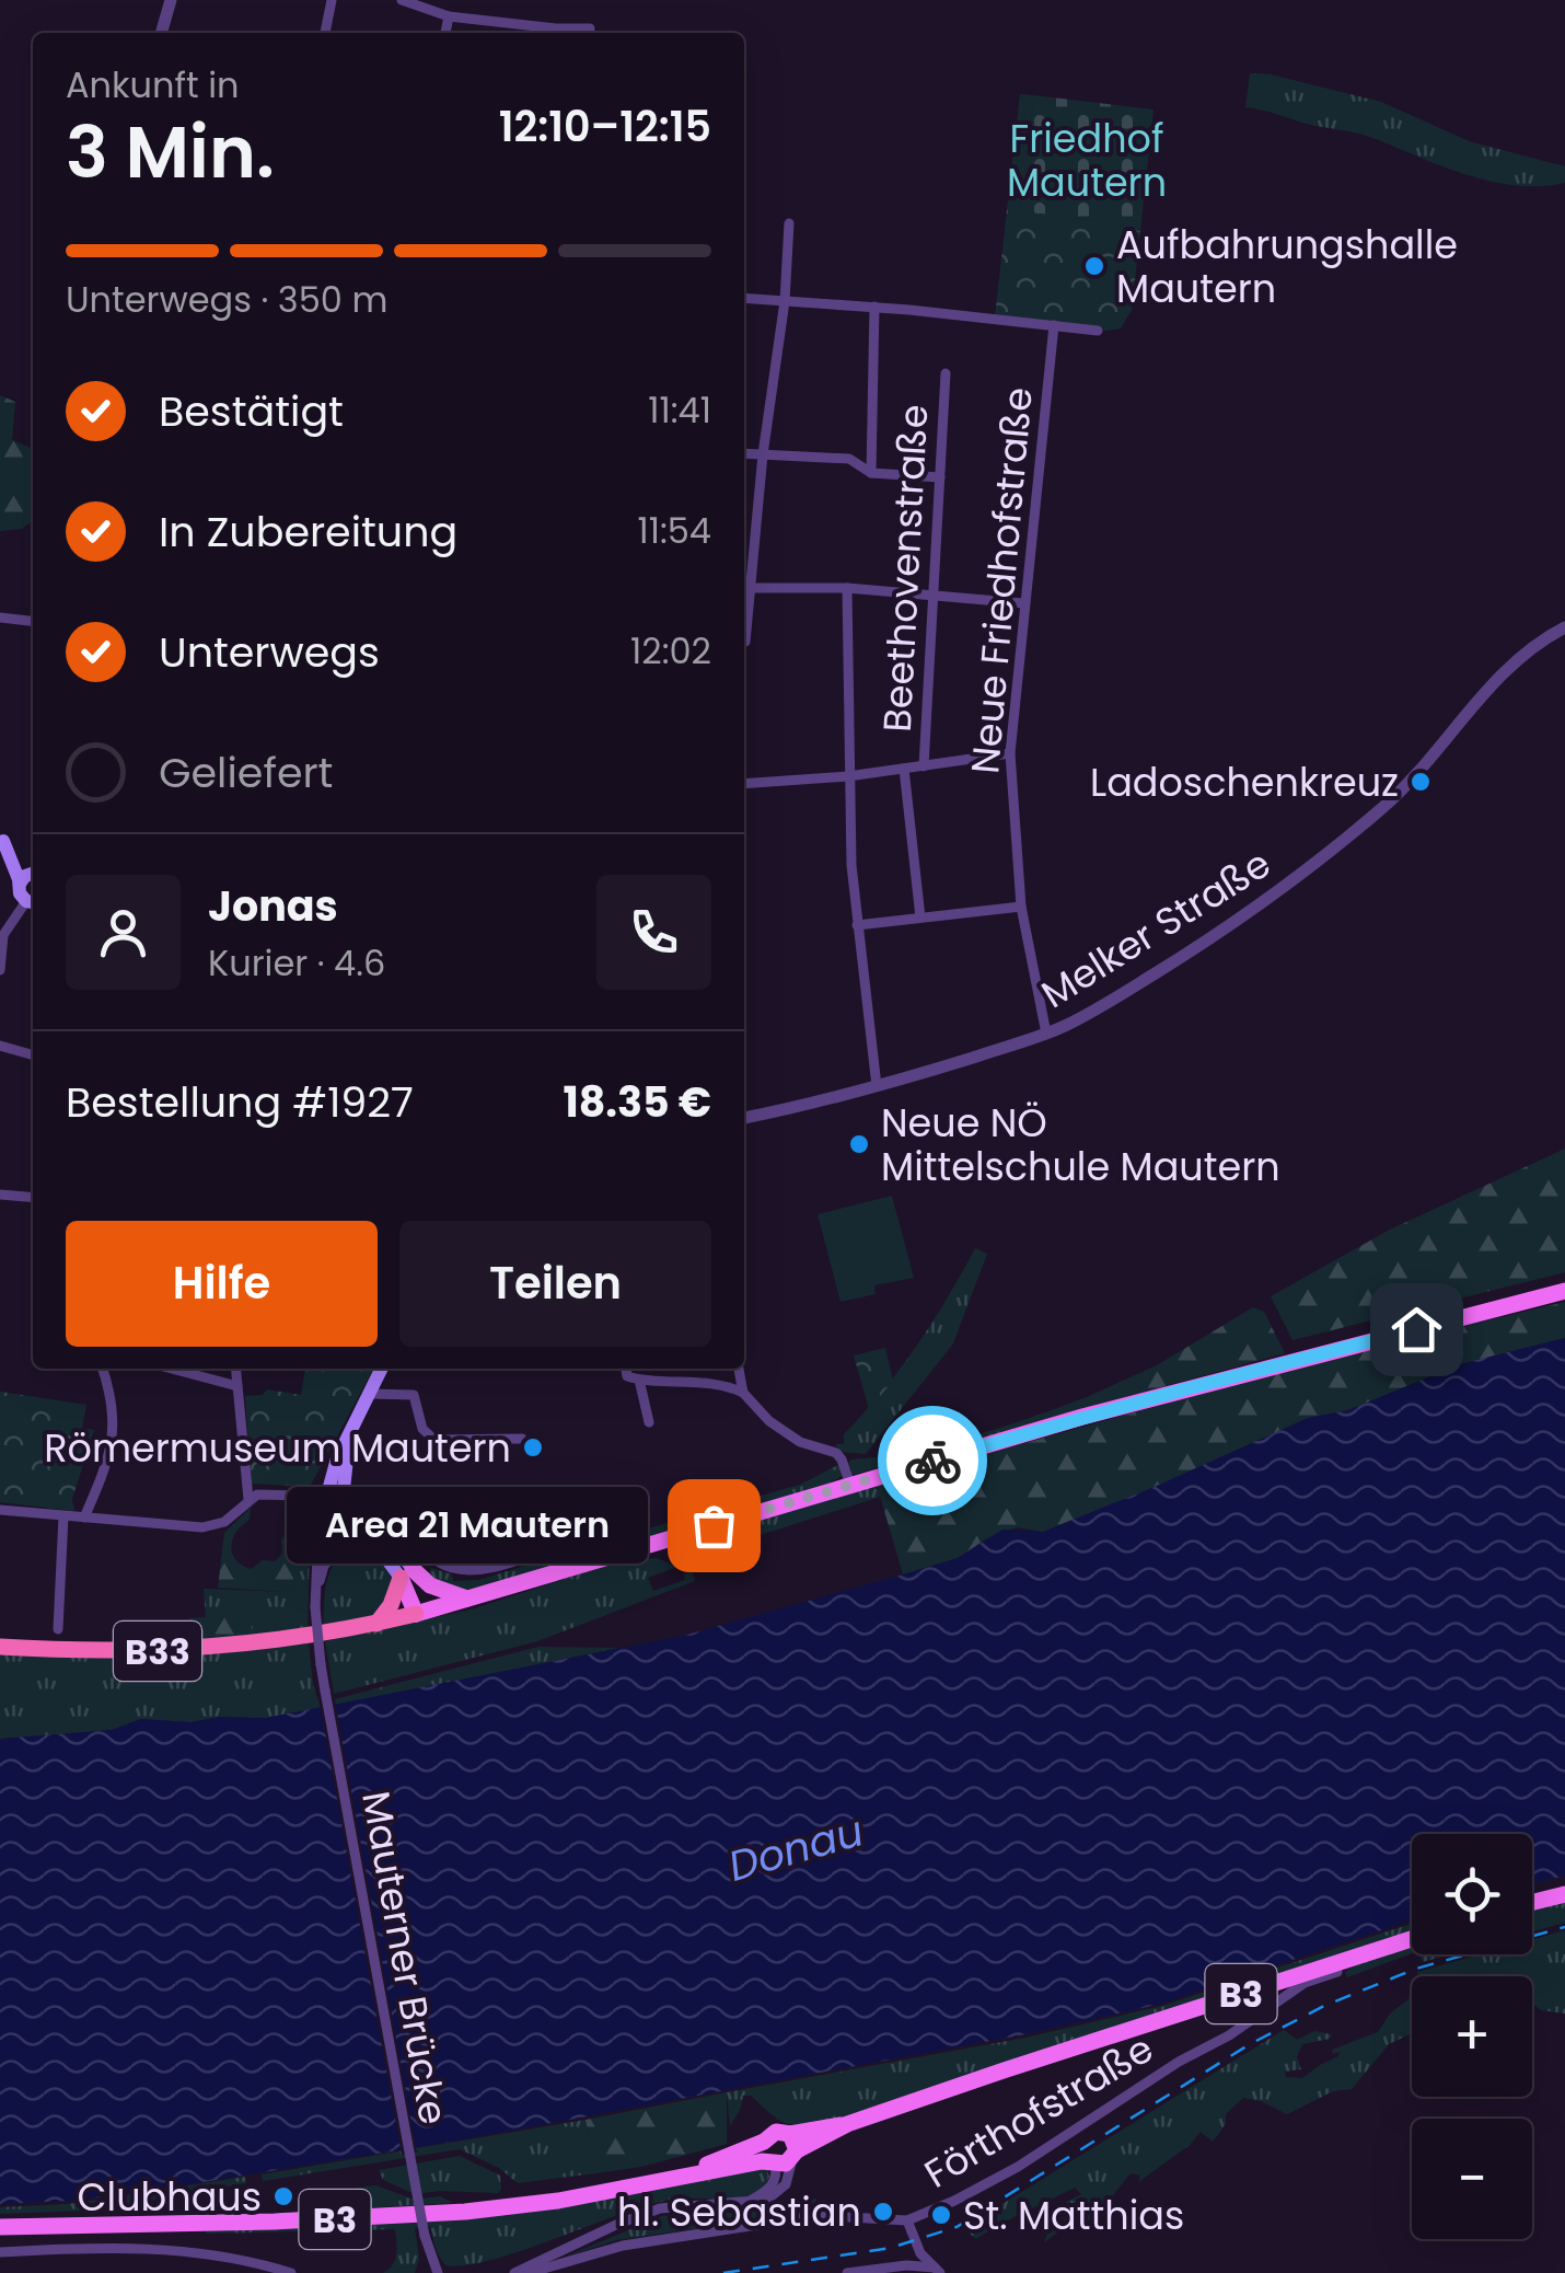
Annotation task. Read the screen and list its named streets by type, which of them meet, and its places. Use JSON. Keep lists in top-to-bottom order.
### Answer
{
  "streets": {
    "highway": ["B33"],
    "main road": ["B3"],
    "street": [
      "Beethovenstraße",
      "Neue Friedhofstraße",
      "Melker Straße",
      "Mauterner Brücke",
      "Förthofstraße"
    ]
  },
  "crossings": [
    ["Neue Friedhofstraße", "Melker Straße"],
    ["B3", "Förthofstraße"]
  ],
  "water": ["Donau"],
  "parks": ["Friedhof Mautern"],
  "places": [
    "Aufbahrungshalle Mautern",
    "Ladoschenkreuz",
    "Neue NÖ Mittelschule Mautern",
    "Römermuseum Mautern",
    "Area 21 Mautern",
    "Clubhaus",
    "hl. Sebastian",
    "St. Matthias"
  ],
  "page": {
    "heading": ["3 Min.", "Ankunft in", "12:10–12:15"],
    "panel": [
      "Jonas",
      "Kurier · 4.6",
      "Bestellung #1927",
      "18.35 €"
    ],
    "bar": "Unterwegs · 350 m",
    "list": [
      ["Bestätigt", "11:41"],
      ["In Zubereitung", "11:54"],
      ["Unterwegs", "12:02"],
      "Geliefert"
    ],
    "buttons": ["Hilfe", "Teilen"],
    "bubble": "Area 21 Mautern",
    "map_buttons": ["+", "−"]
  }
}
